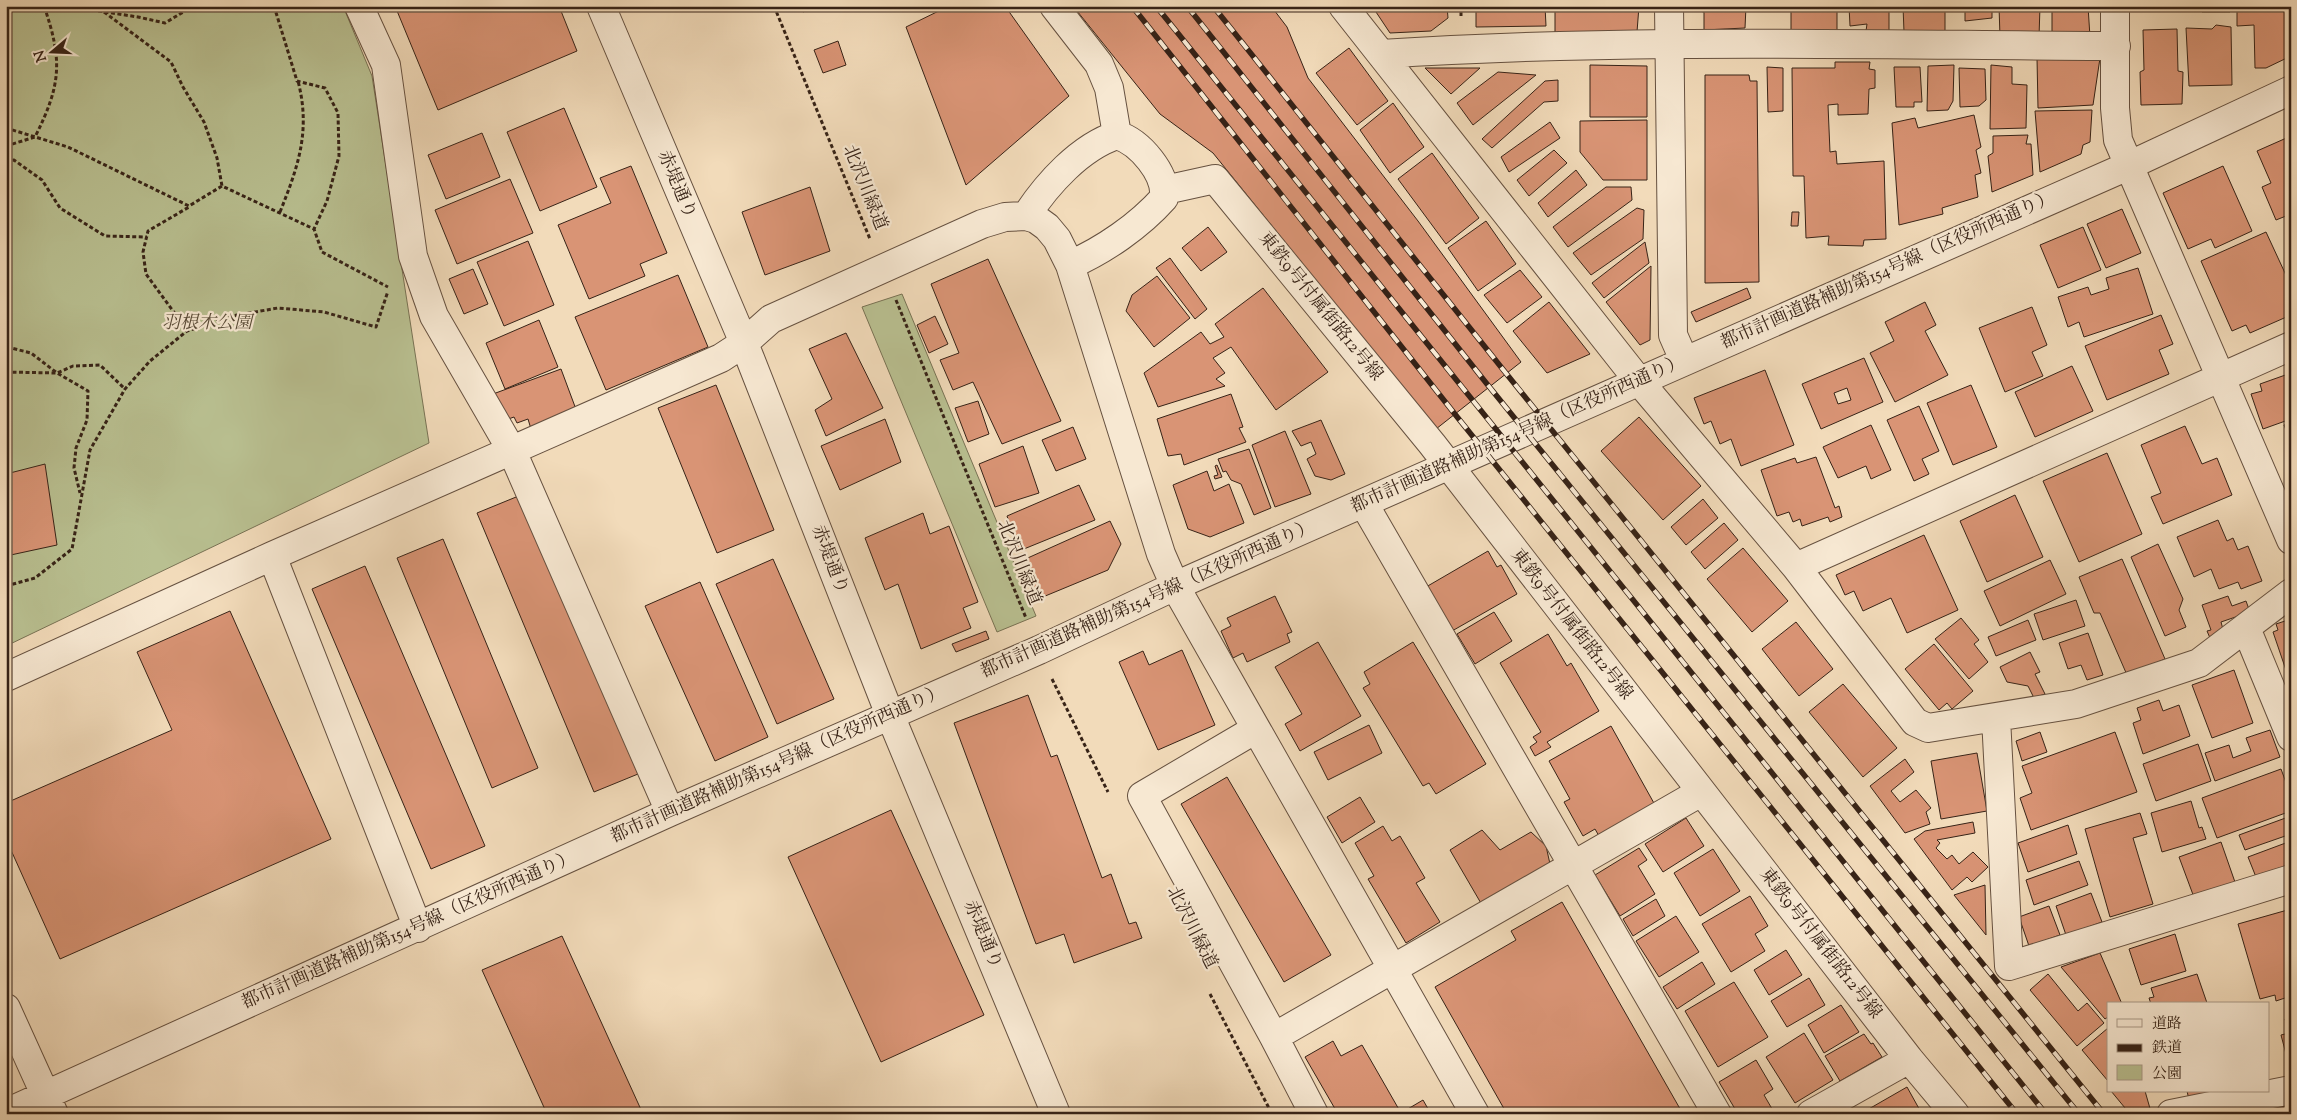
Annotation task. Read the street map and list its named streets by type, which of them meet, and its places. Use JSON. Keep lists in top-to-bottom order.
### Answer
{
  "streets": {
    "street": ["赤堤通り", "都市計画道路補助第154号線（区役所西通り）", "東鉄9号付属街路12号線"],
    "path": ["北沢川緑道"]
  },
  "crossings": [
    ["赤堤通り", "都市計画道路補助第154号線（区役所西通り）"],
    ["北沢川緑道", "都市計画道路補助第154号線（区役所西通り）"],
    ["都市計画道路補助第154号線（区役所西通り）", "東鉄9号付属街路12号線"]
  ],
  "parks": ["羽根木公園"],
  "legend": ["道路", "鉄道", "公園"],
  "north": "left"
}
